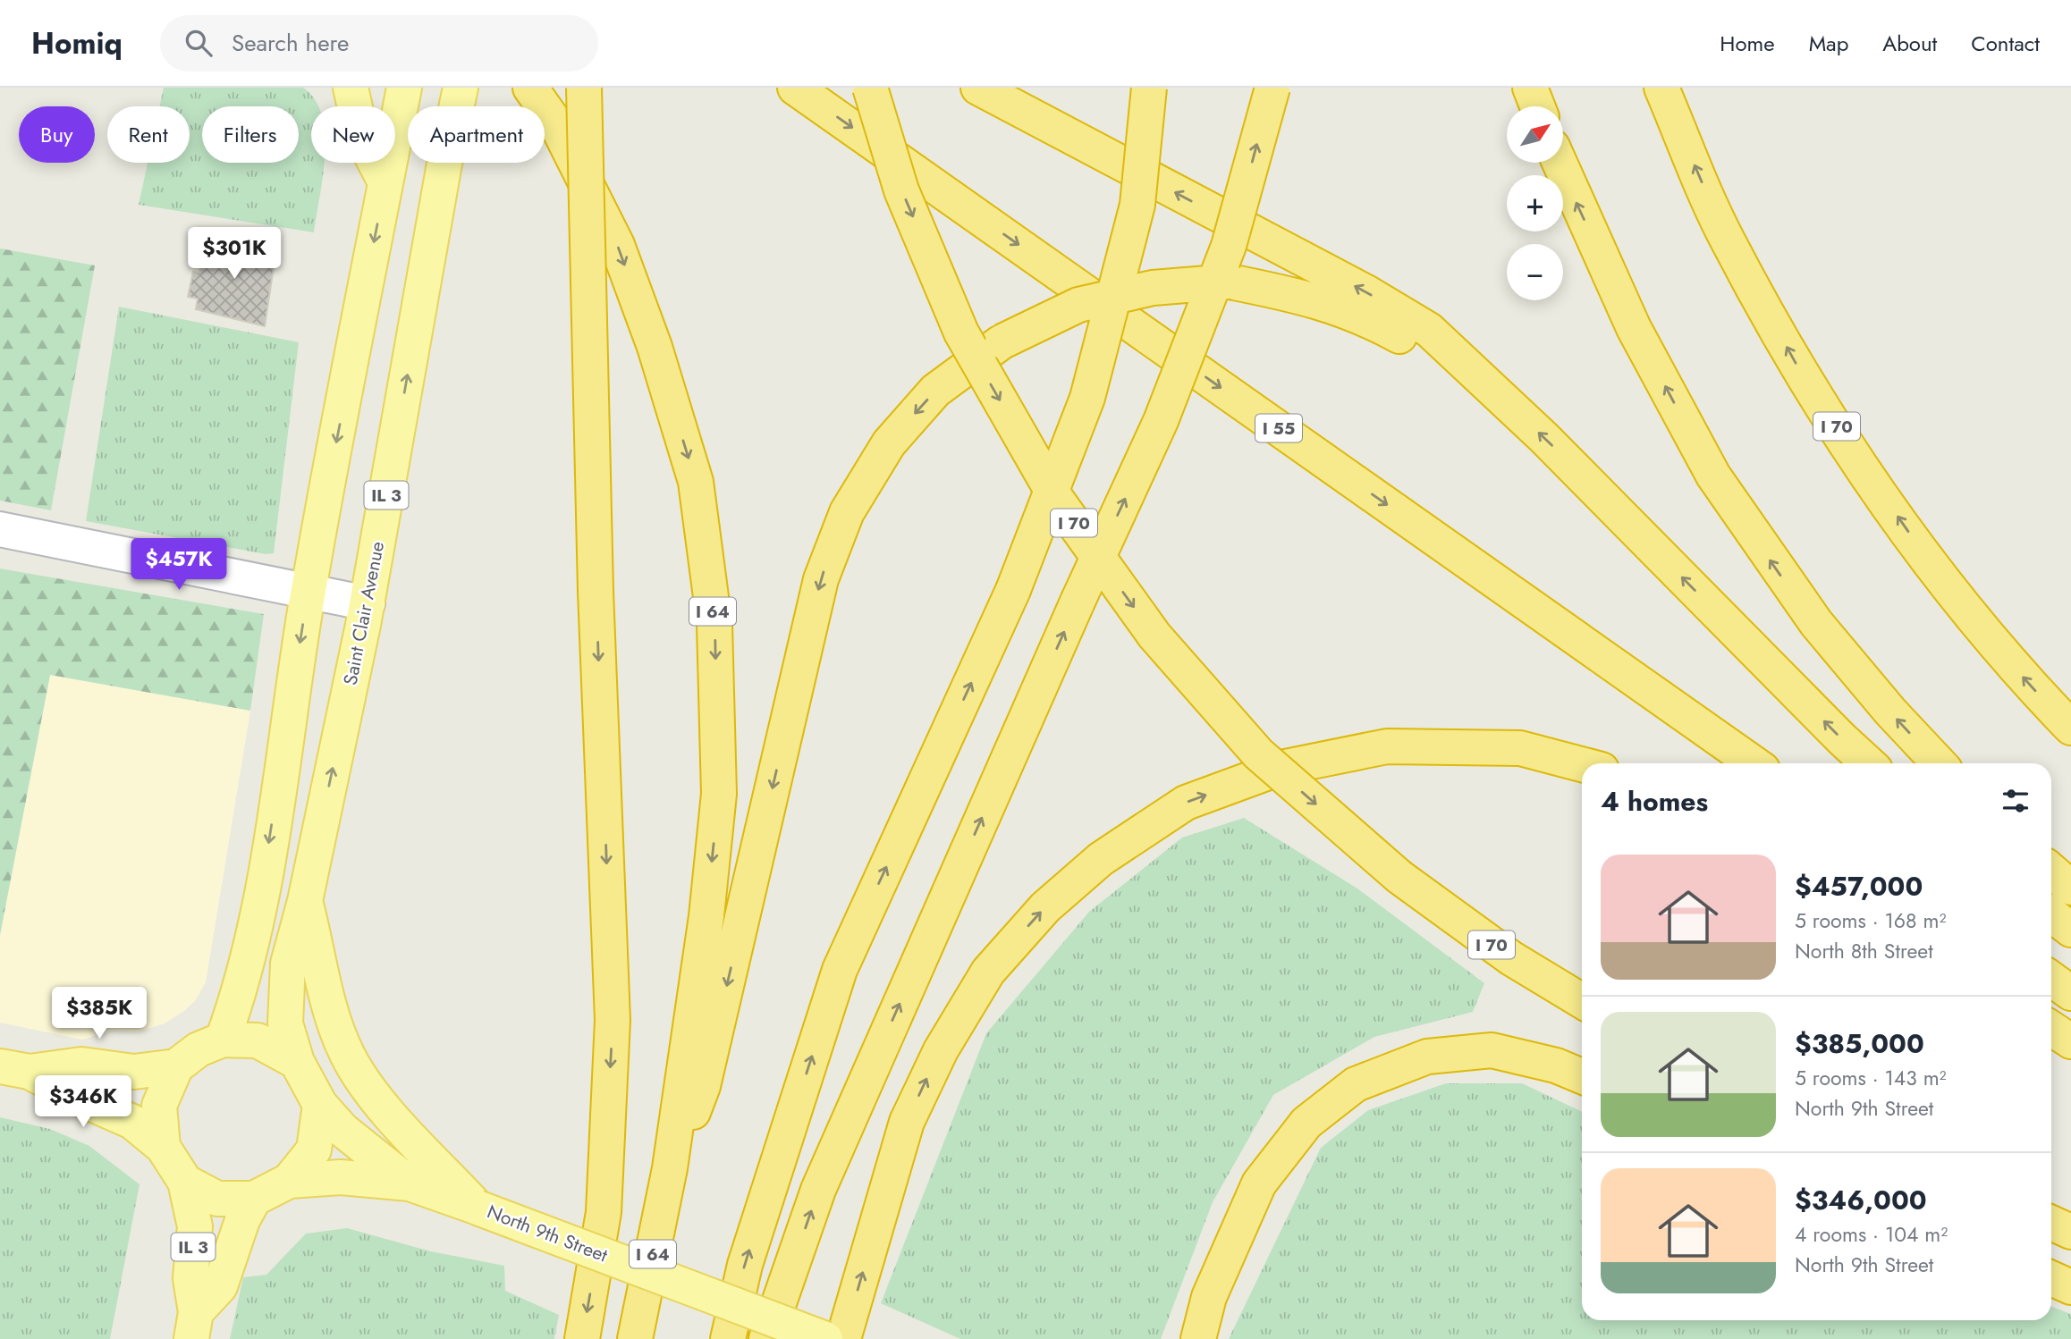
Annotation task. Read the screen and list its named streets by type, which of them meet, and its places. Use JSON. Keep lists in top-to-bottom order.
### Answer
{
  "streets": {
    "highway": ["I 70", "I 55", "I 64"],
    "main road": ["IL 3", "Saint Clair Avenue", "North 9th Street"]
  },
  "crossings": [
    ["IL 3", "Saint Clair Avenue"],
    ["IL 3", "North 9th Street"],
    ["Saint Clair Avenue", "North 9th Street"]
  ],
  "north": "top right",
  "page": {
    "header": "Homiq",
    "search": "Search here",
    "nav": [
      "Home",
      "Map",
      "About",
      "Contact"
    ],
    "map_buttons": ["+", "−"],
    "chip": [
      "Buy",
      "Rent",
      "Filters",
      "New",
      "Apartment"
    ],
    "price": [
      "$301K",
      "$457K",
      "$385K",
      "$346K"
    ],
    "heading": "4 homes",
    "list": [
      {
        "name": "$457,000",
        "note": "5 rooms · 168 m² · North 8th Street"
      },
      {
        "name": "$385,000",
        "note": "5 rooms · 143 m² · North 9th Street"
      },
      {
        "name": "$346,000",
        "note": "4 rooms · 104 m² · North 9th Street"
      }
    ]
  }
}
